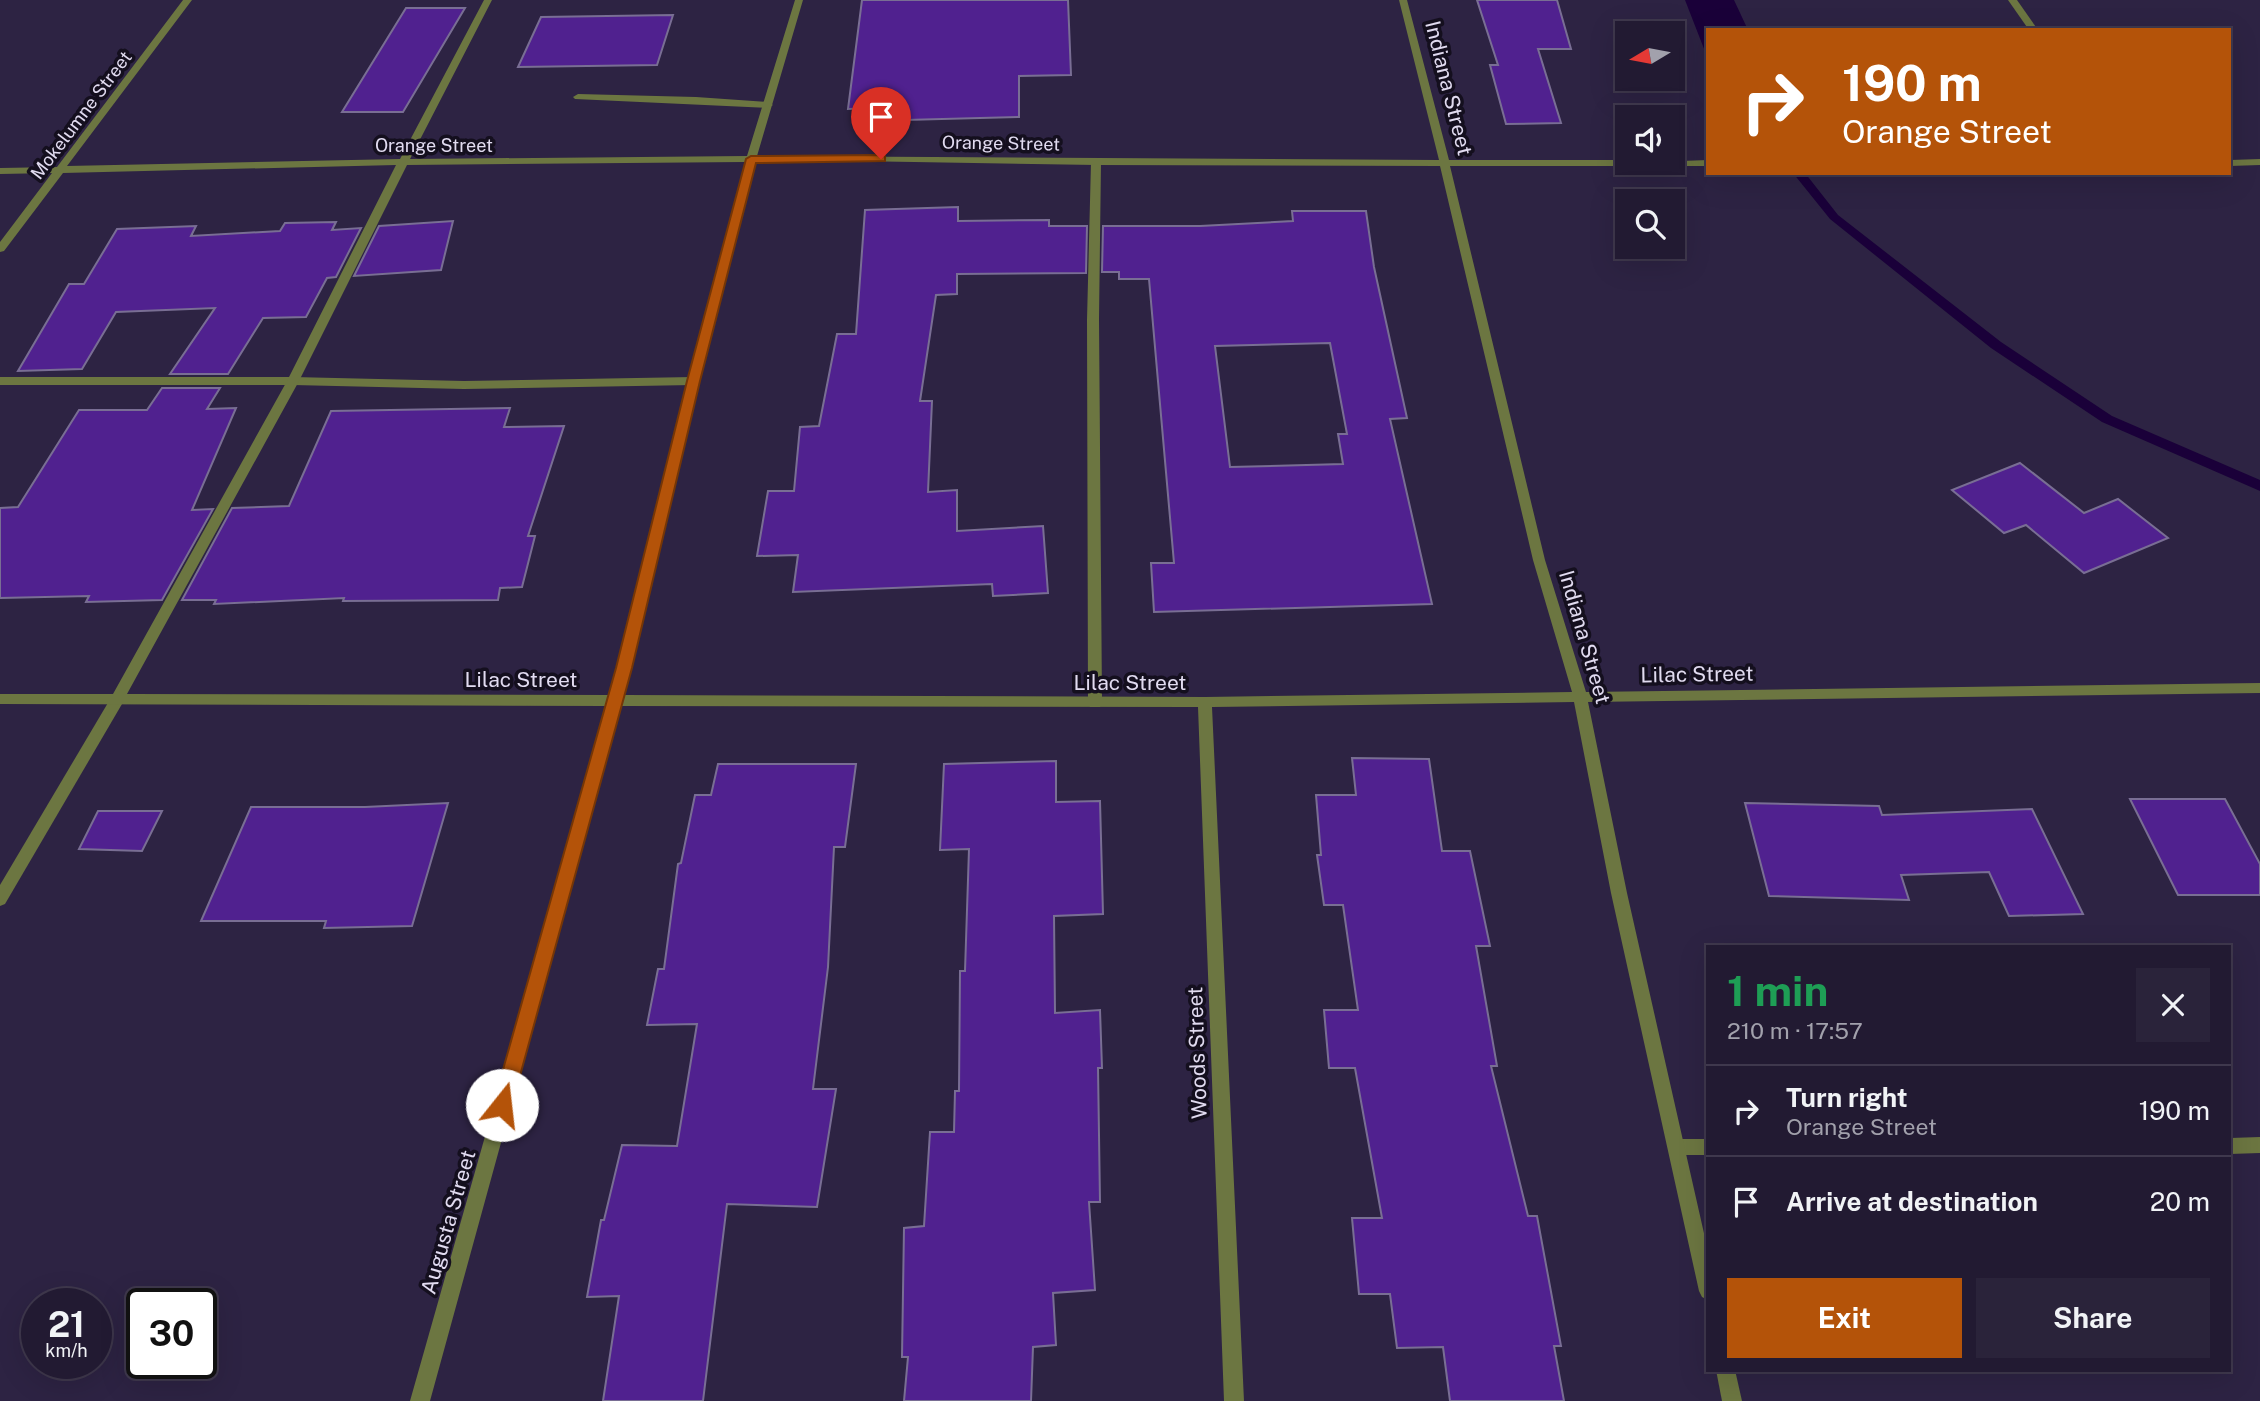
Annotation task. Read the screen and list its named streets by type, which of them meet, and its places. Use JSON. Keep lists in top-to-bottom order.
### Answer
{
  "streets": {
    "street": [
      "Indiana Street",
      "Mokelumne Street",
      "Orange Street",
      "Lilac Street",
      "Woods Street",
      "Augusta Street"
    ]
  },
  "crossings": [
    ["Indiana Street", "Orange Street"],
    ["Indiana Street", "Lilac Street"],
    ["Mokelumne Street", "Orange Street"],
    ["Orange Street", "Augusta Street"],
    ["Lilac Street", "Woods Street"],
    ["Lilac Street", "Augusta Street"]
  ],
  "north": "left",
  "page": {
    "turn": ["190 m", "Orange Street"],
    "heading": ["1 min", "210 m · 17:57"],
    "list": [
      {
        "name": "Turn right",
        "note": "Orange Street",
        "value": "190 m"
      },
      {
        "name": "Arrive at destination",
        "value": "20 m"
      }
    ],
    "buttons": ["Exit", "Share"],
    "speed": "21 km/h",
    "limit": "30"
  }
}
